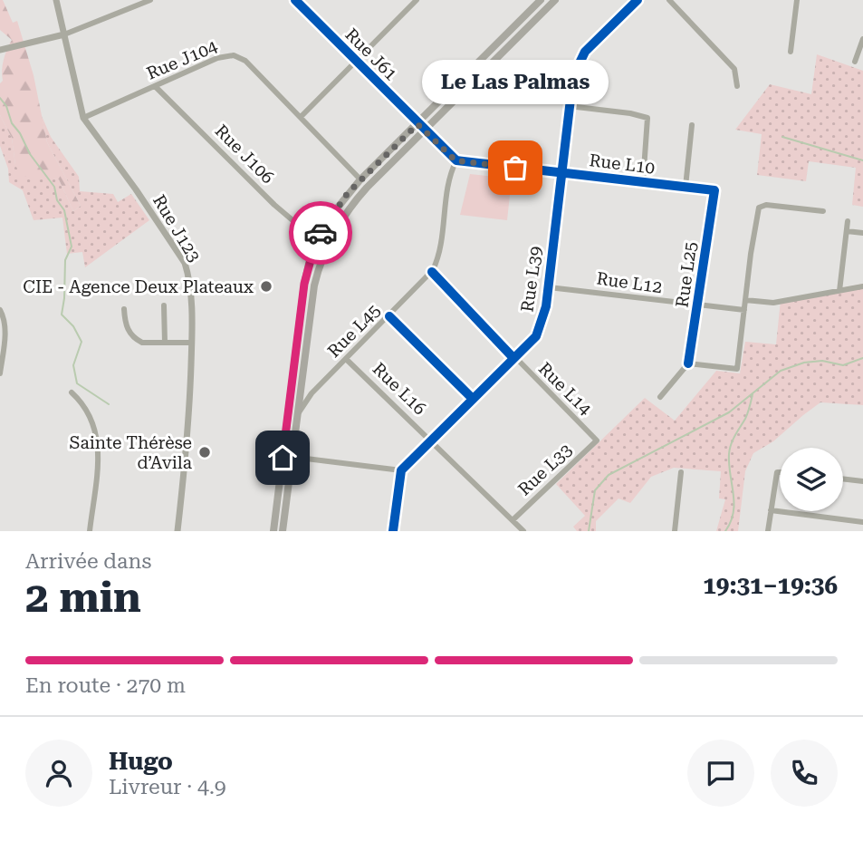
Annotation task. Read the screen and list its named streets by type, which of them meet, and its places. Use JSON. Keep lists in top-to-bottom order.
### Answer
{
  "streets": {
    "street": [
      "Rue J61",
      "Rue J104",
      "Rue J106",
      "Rue L10",
      "Rue J123",
      "Rue L25",
      "Rue L39",
      "Rue L12",
      "Rue L45",
      "Rue L16",
      "Rue L14",
      "Rue L33"
    ]
  },
  "crossings": [
    ["Rue J104", "Rue J106"],
    ["Rue J104", "Rue J123"],
    ["Rue L10", "Rue L25"],
    ["Rue L10", "Rue L39"],
    ["Rue L25", "Rue L12"],
    ["Rue L39", "Rue L12"],
    ["Rue L39", "Rue L16"],
    ["Rue L39", "Rue L14"],
    ["Rue L45", "Rue L16"],
    ["Rue L45", "Rue L14"],
    ["Rue L16", "Rue L33"],
    ["Rue L14", "Rue L33"]
  ],
  "places": ["Le Las Palmas", "CIE - Agence Deux Plateaux", "Sainte Thérèse d’Avila"],
  "page": {
    "bubble": "Le Las Palmas",
    "heading": ["2 min", "Arrivée dans", "19:31–19:36"],
    "panel": ["Hugo", "Livreur · 4.9"],
    "bar": "En route · 270 m"
  }
}
